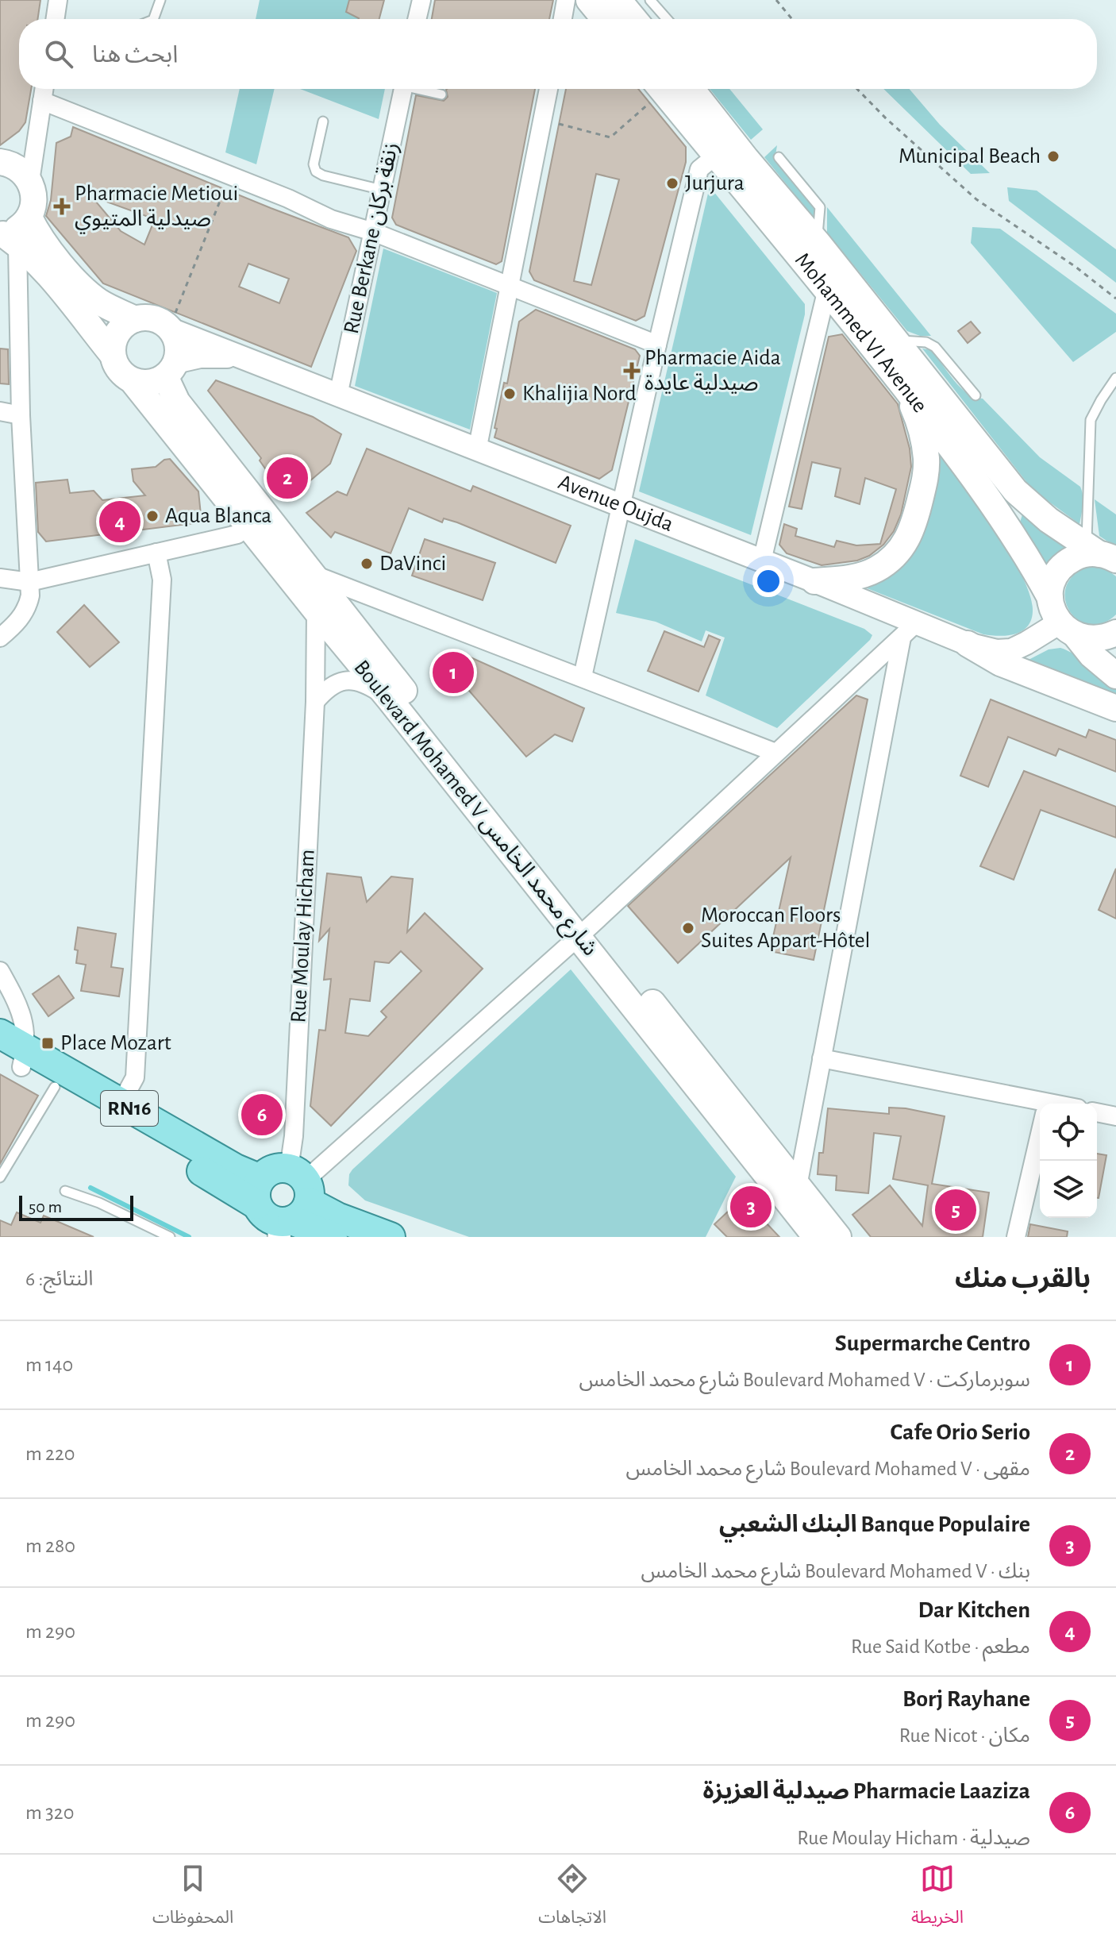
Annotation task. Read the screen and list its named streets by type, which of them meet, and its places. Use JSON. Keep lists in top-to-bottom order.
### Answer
{
  "streets": {
    "main road": ["Mohammed VI Avenue", "Boulevard Mohamed V شارع محمد الخامس", "RN16"],
    "street": ["Rue Berkane زنقة بركان", "Avenue Oujda", "Rue Moulay Hicham"]
  },
  "crossings": [
    ["Rue Berkane زنقة بركان", "Avenue Oujda"],
    ["Mohammed VI Avenue", "Avenue Oujda"],
    ["Avenue Oujda", "Boulevard Mohamed V شارع محمد الخامس"],
    ["Boulevard Mohamed V شارع محمد الخامس", "Rue Moulay Hicham"],
    ["Rue Moulay Hicham", "RN16"]
  ],
  "places": {
    "other": [
      "Municipal Beach",
      "Jurjura",
      "Khalijia Nord",
      "Aqua Blanca",
      "DaVinci",
      "Moroccan Floors Suites Appart-Hôtel"
    ],
    "health": ["Pharmacie Metioui صيدلية المتيوي", "Pharmacie Aida صيدلية عايدة"],
    "transit": ["Place Mozart"]
  },
  "scale_bar": "50 m",
  "page": {
    "search": "ابحث هنا",
    "pins": [
      "2",
      "4",
      "1",
      "6",
      "3",
      "5"
    ],
    "scale": "50 m",
    "heading": ["بالقرب منك", "النتائج: 6"],
    "list": [
      {
        "mark": "1",
        "name": "Supermarche Centro",
        "note": "سوبرماركت · Boulevard Mohamed V شارع محمد الخامس",
        "value": "140 m"
      },
      {
        "mark": "2",
        "name": "Cafe Orio Serio",
        "note": "مقهى · Boulevard Mohamed V شارع محمد الخامس",
        "value": "220 m"
      },
      {
        "mark": "3",
        "name": "Banque Populaire البنك الشعبي",
        "note": "بنك · Boulevard Mohamed V شارع محمد الخامس",
        "value": "280 m"
      },
      {
        "mark": "4",
        "name": "Dar Kitchen",
        "note": "مطعم · Rue Said Kotbe",
        "value": "290 m"
      },
      {
        "mark": "5",
        "name": "Borj Rayhane",
        "note": "مكان · Rue Nicot",
        "value": "290 m"
      },
      {
        "mark": "6",
        "name": "Pharmacie Laaziza صيدلية العزيزة",
        "note": "صيدلية · Rue Moulay Hicham",
        "value": "320 m"
      }
    ],
    "nav": ["الخريطة", "الاتجاهات", "المحفوظات"]
  }
}
